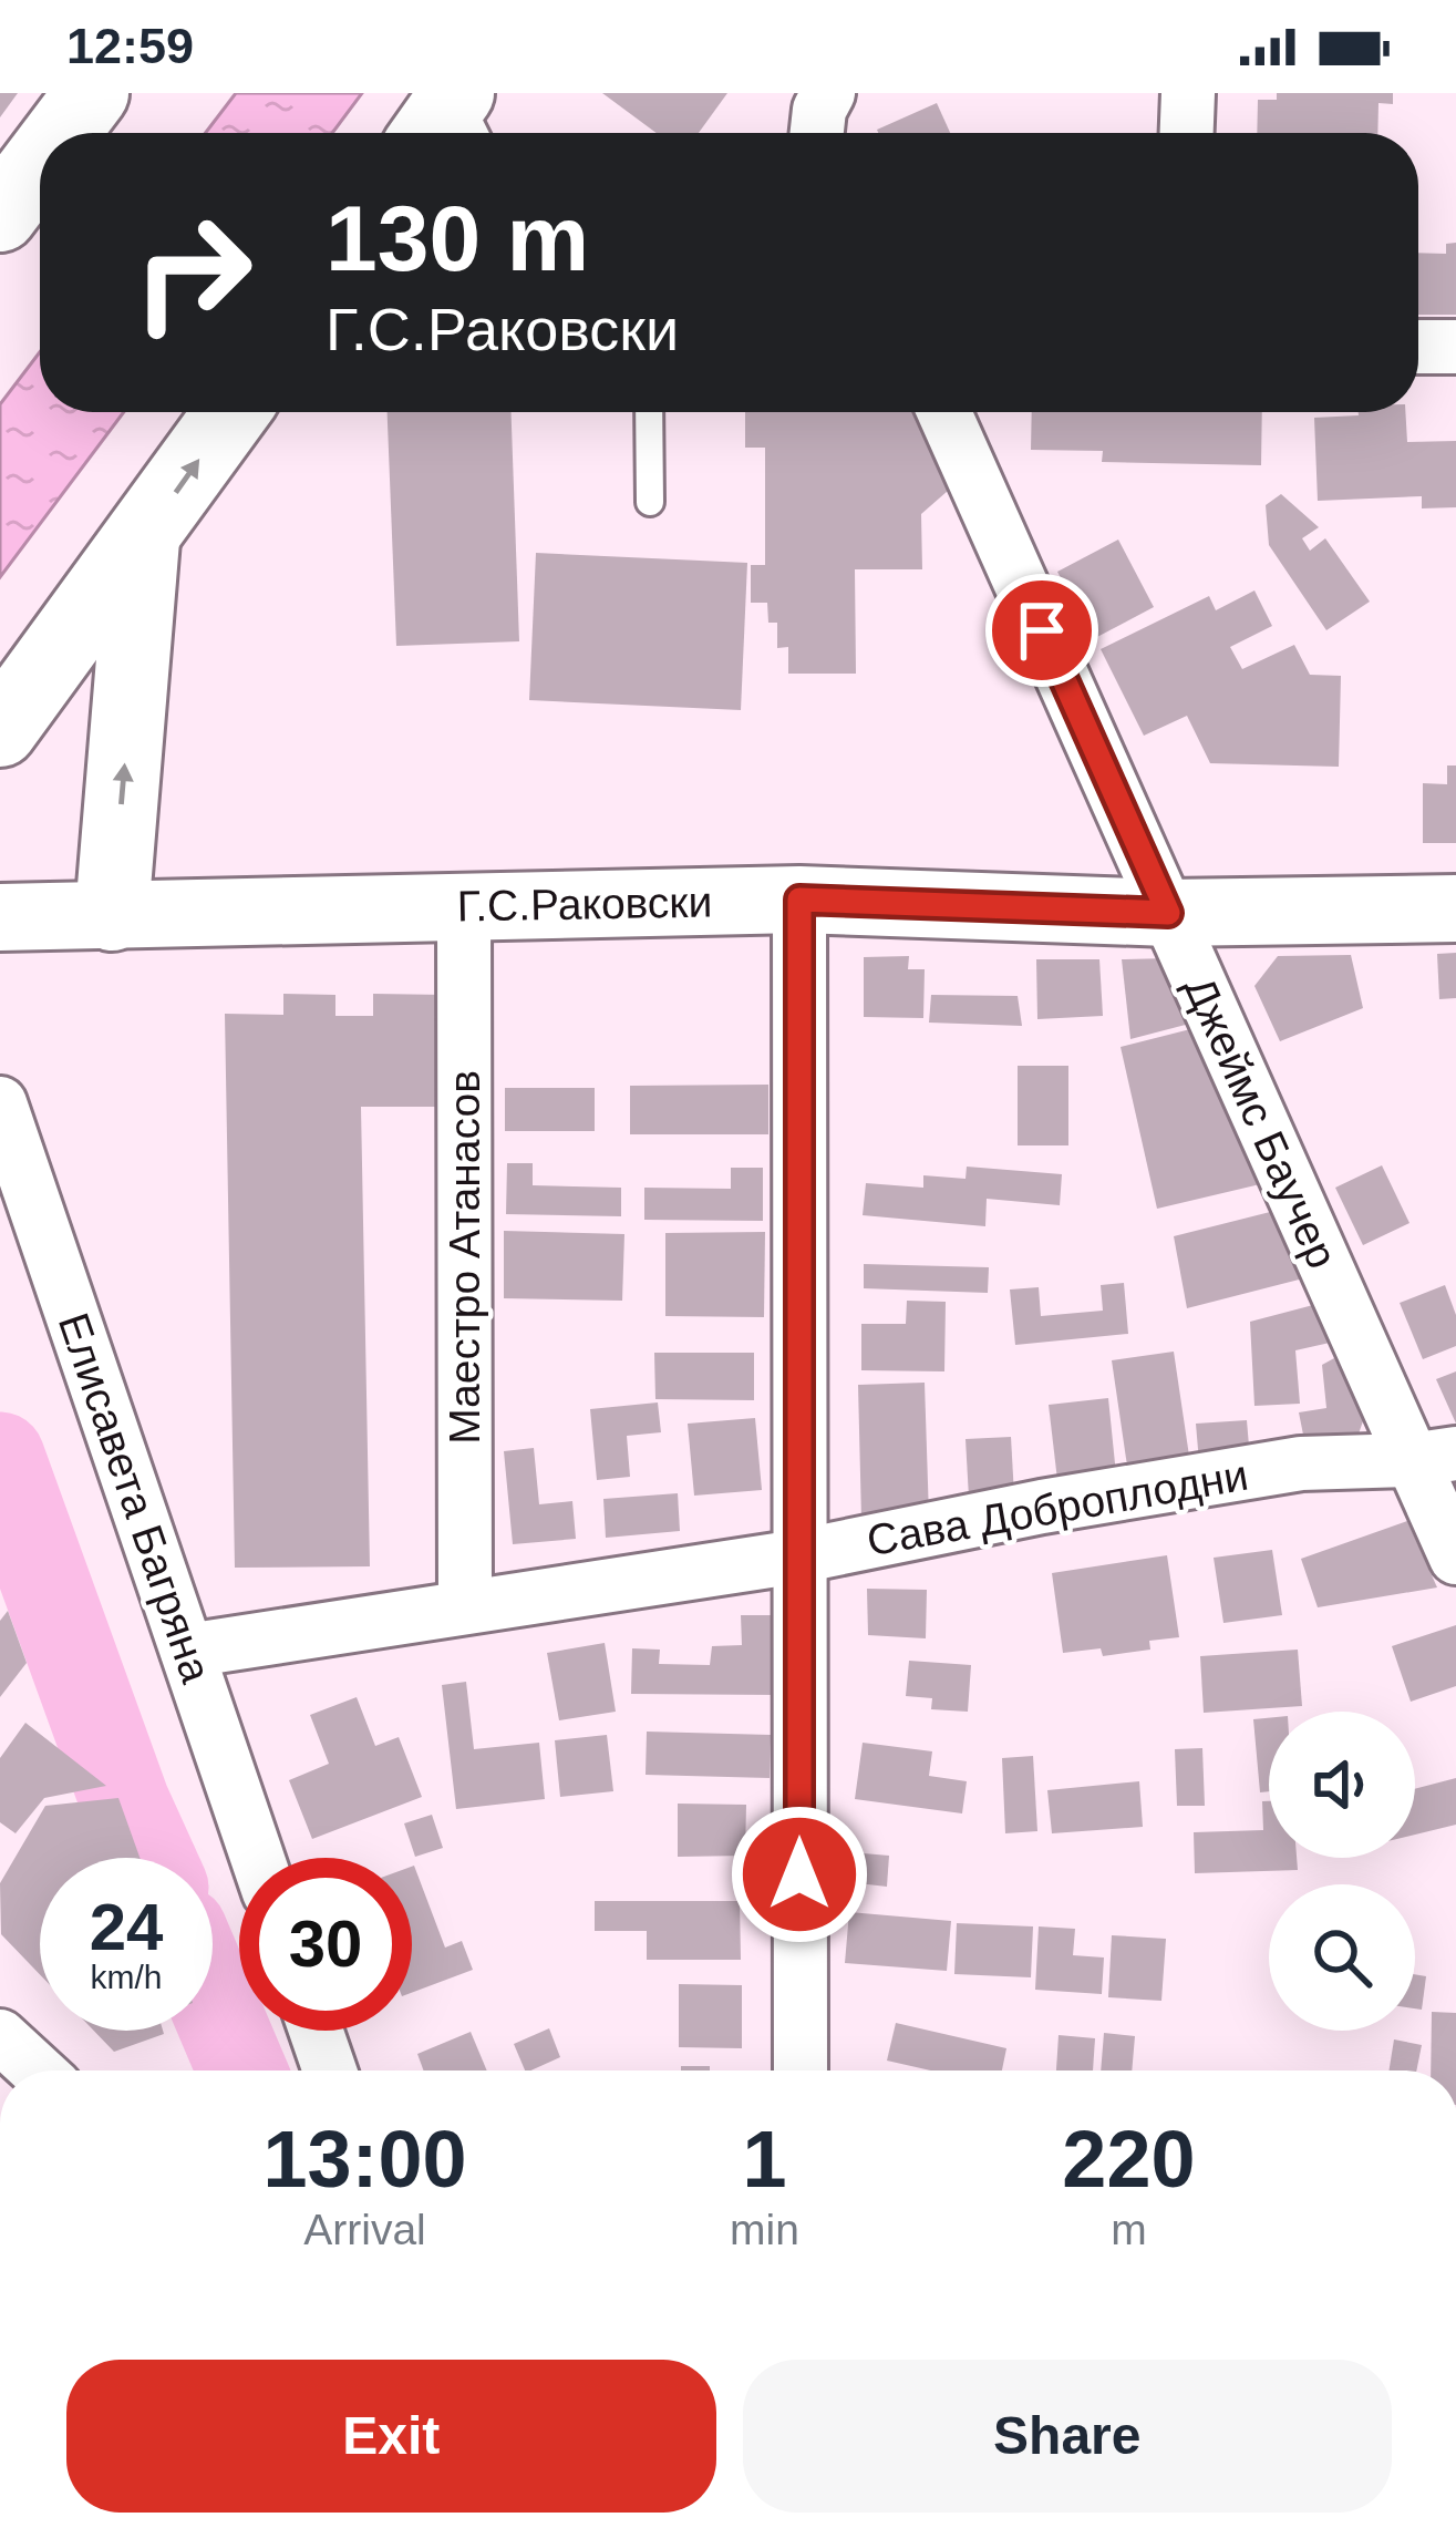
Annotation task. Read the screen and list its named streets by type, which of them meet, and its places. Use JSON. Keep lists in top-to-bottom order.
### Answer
{
  "streets": {
    "street": [
      "Г.С.Раковски",
      "Джеймс Баучер",
      "Маестро Атанасов",
      "Елисавета Багряна",
      "Сава Доброплодни"
    ]
  },
  "crossings": [
    ["Г.С.Раковски", "Джеймс Баучер"],
    ["Г.С.Раковски", "Маестро Атанасов"],
    ["Джеймс Баучер", "Сава Доброплодни"],
    ["Маестро Атанасов", "Сава Доброплодни"],
    ["Елисавета Багряна", "Сава Доброплодни"]
  ],
  "page": {
    "status": "12:59",
    "turn": ["130 m", "Г.С.Раковски"],
    "speed": "24 km/h",
    "limit": "30",
    "eta": [
      "13:00",
      "Arrival",
      "1",
      "min",
      "220",
      "m"
    ],
    "buttons": ["Exit", "Share"]
  }
}
